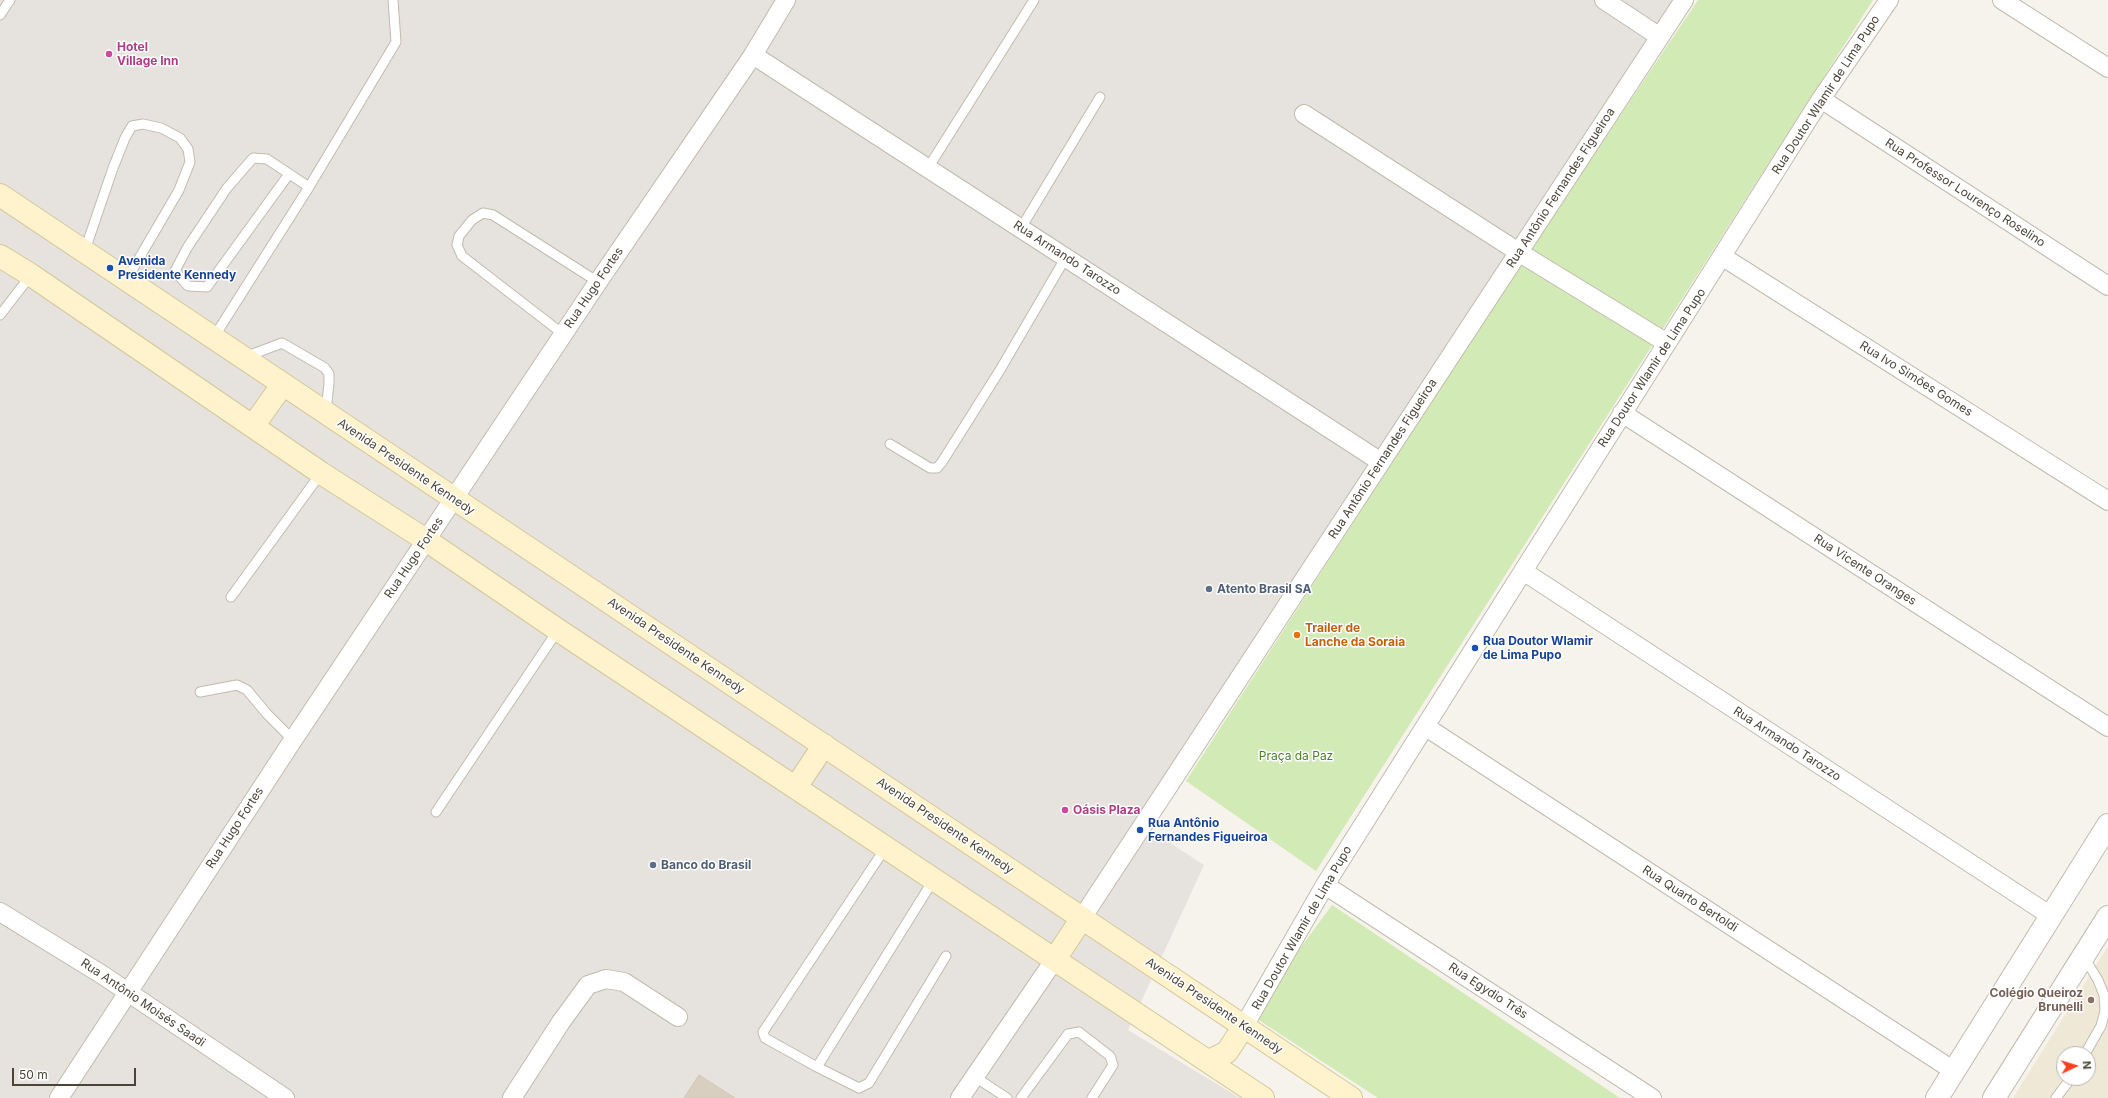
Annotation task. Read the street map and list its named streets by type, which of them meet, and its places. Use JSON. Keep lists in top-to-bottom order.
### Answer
{
  "streets": {
    "main road": ["Avenida Presidente Kennedy"],
    "street": [
      "Rua Doutor Wlamir de Lima Pupo",
      "Rua Antônio Fernandes Figueiroa",
      "Rua Professor Lourenço Roselino",
      "Rua Armando Tarozzo",
      "Rua Hugo Fortes",
      "Rua Ivo Simões Gomes",
      "Rua Vicente Oranges",
      "Rua Quarto Bertoldi",
      "Rua Egydio Três",
      "Rua Antônio Moisés Saadi"
    ]
  },
  "crossings": [
    ["Rua Doutor Wlamir de Lima Pupo", "Rua Professor Lourenço Roselino"],
    ["Rua Doutor Wlamir de Lima Pupo", "Rua Armando Tarozzo"],
    ["Rua Doutor Wlamir de Lima Pupo", "Rua Ivo Simões Gomes"],
    ["Rua Doutor Wlamir de Lima Pupo", "Avenida Presidente Kennedy"],
    ["Rua Doutor Wlamir de Lima Pupo", "Rua Vicente Oranges"],
    ["Rua Doutor Wlamir de Lima Pupo", "Rua Quarto Bertoldi"],
    ["Rua Doutor Wlamir de Lima Pupo", "Rua Egydio Três"],
    ["Rua Antônio Fernandes Figueiroa", "Rua Armando Tarozzo"],
    ["Rua Antônio Fernandes Figueiroa", "Avenida Presidente Kennedy"],
    ["Rua Armando Tarozzo", "Rua Hugo Fortes"],
    ["Rua Hugo Fortes", "Avenida Presidente Kennedy"],
    ["Rua Hugo Fortes", "Rua Antônio Moisés Saadi"]
  ],
  "parks": ["Praça da Paz"],
  "places": [
    "Hotel Village Inn",
    "Avenida Presidente Kennedy",
    "Atento Brasil SA",
    "Trailer de Lanche da Soraia",
    "Rua Doutor Wlamir de Lima Pupo",
    "Oásis Plaza",
    "Rua Antônio Fernandes Figueiroa",
    "Banco do Brasil",
    "Colégio Queiroz Brunelli"
  ],
  "scale_bar": "50 m",
  "north": "right"
}
